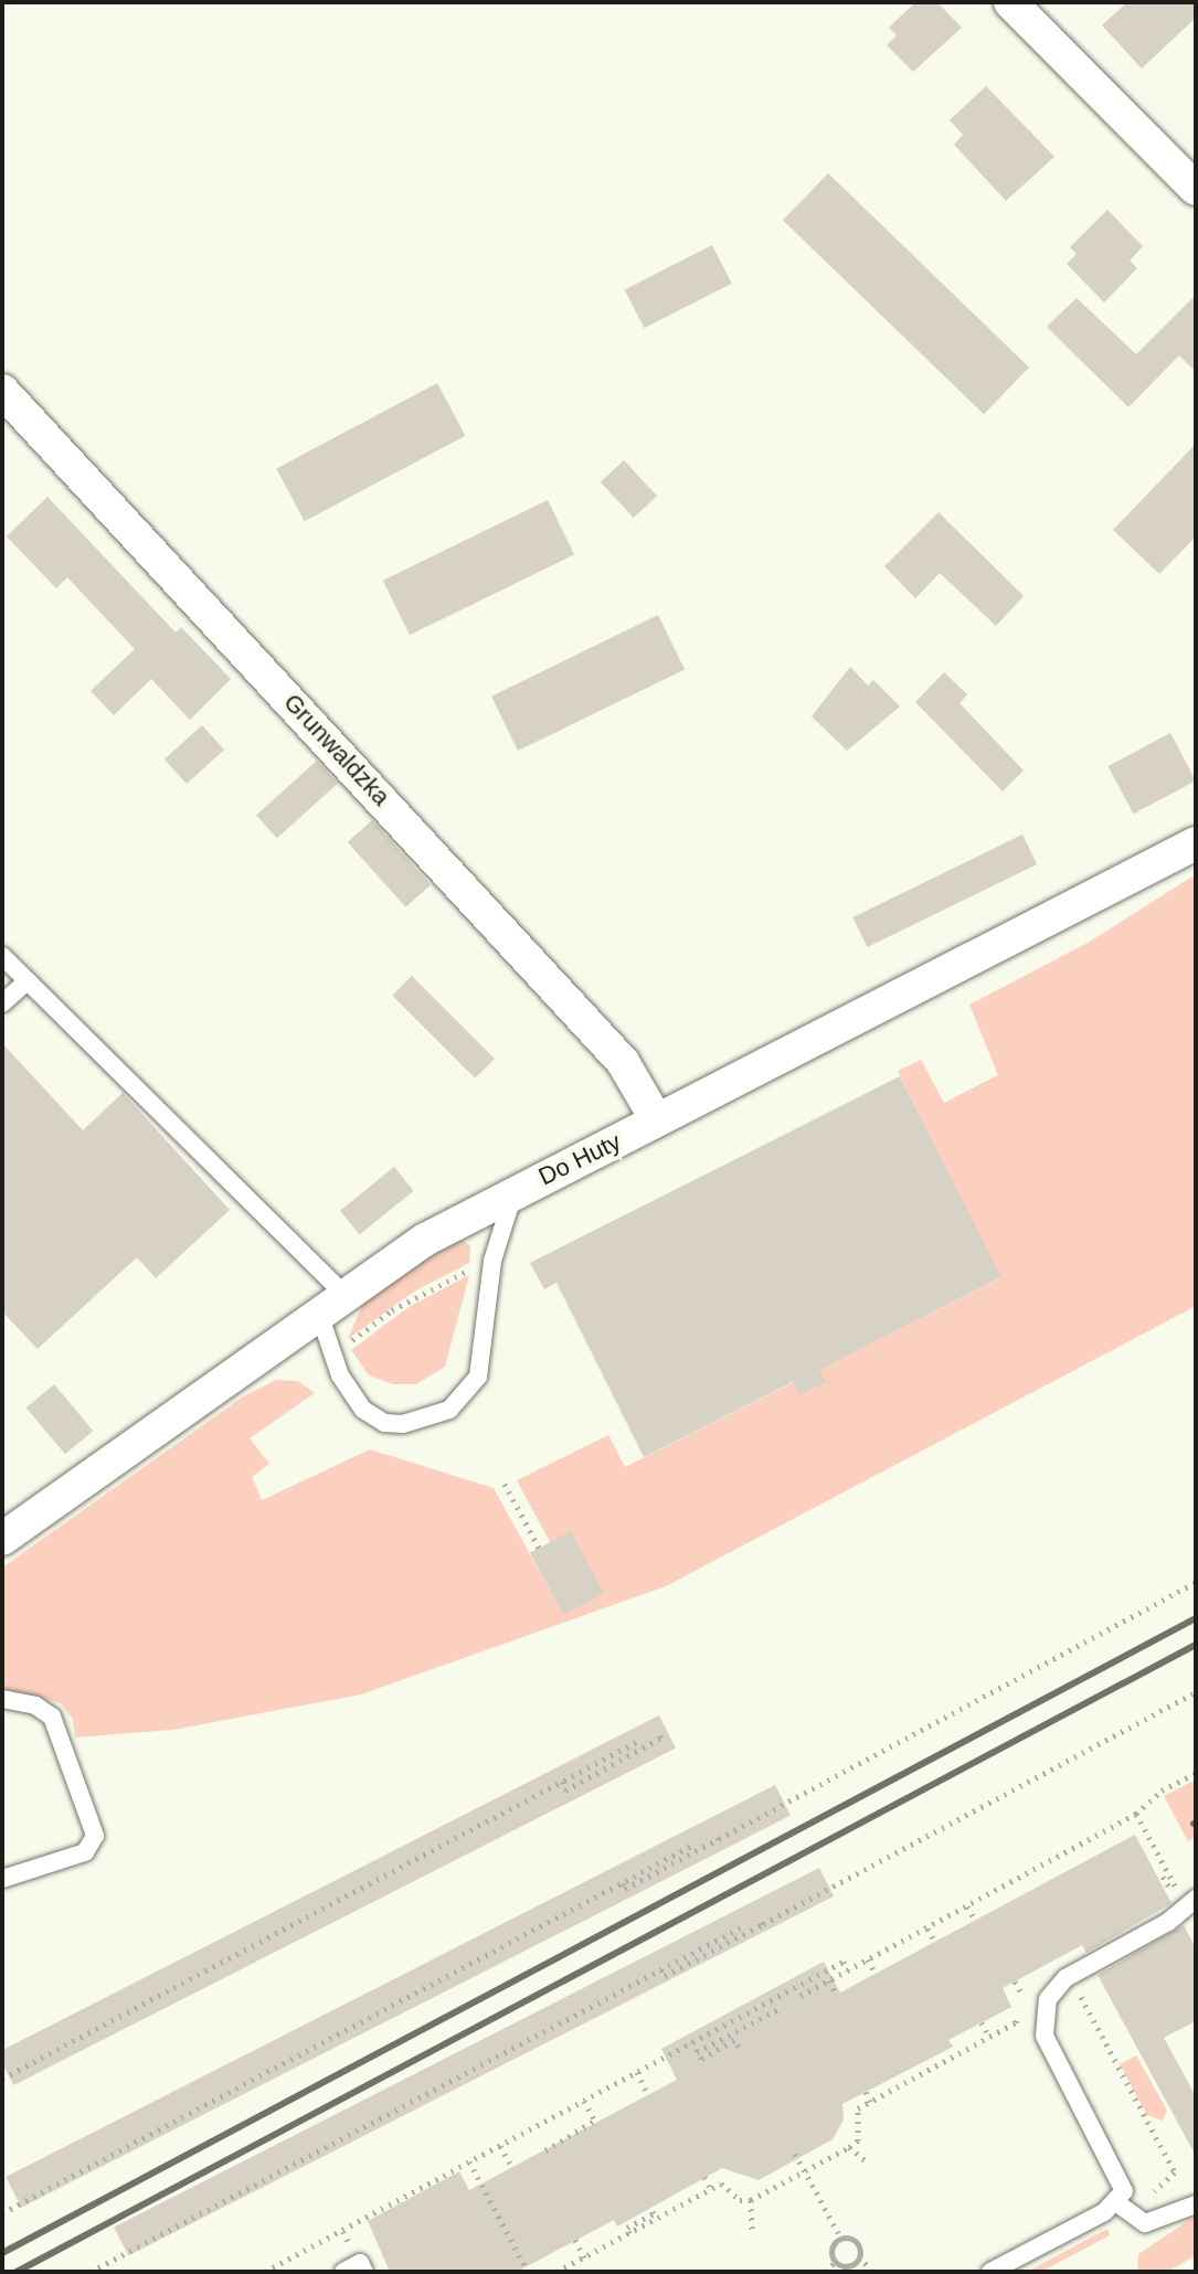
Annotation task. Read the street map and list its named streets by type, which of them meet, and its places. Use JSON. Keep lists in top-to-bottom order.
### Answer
{
  "streets": {
    "street": ["Grunwaldzka", "Do Huty"]
  },
  "crossings": [
    ["Grunwaldzka", "Do Huty"]
  ]
}
